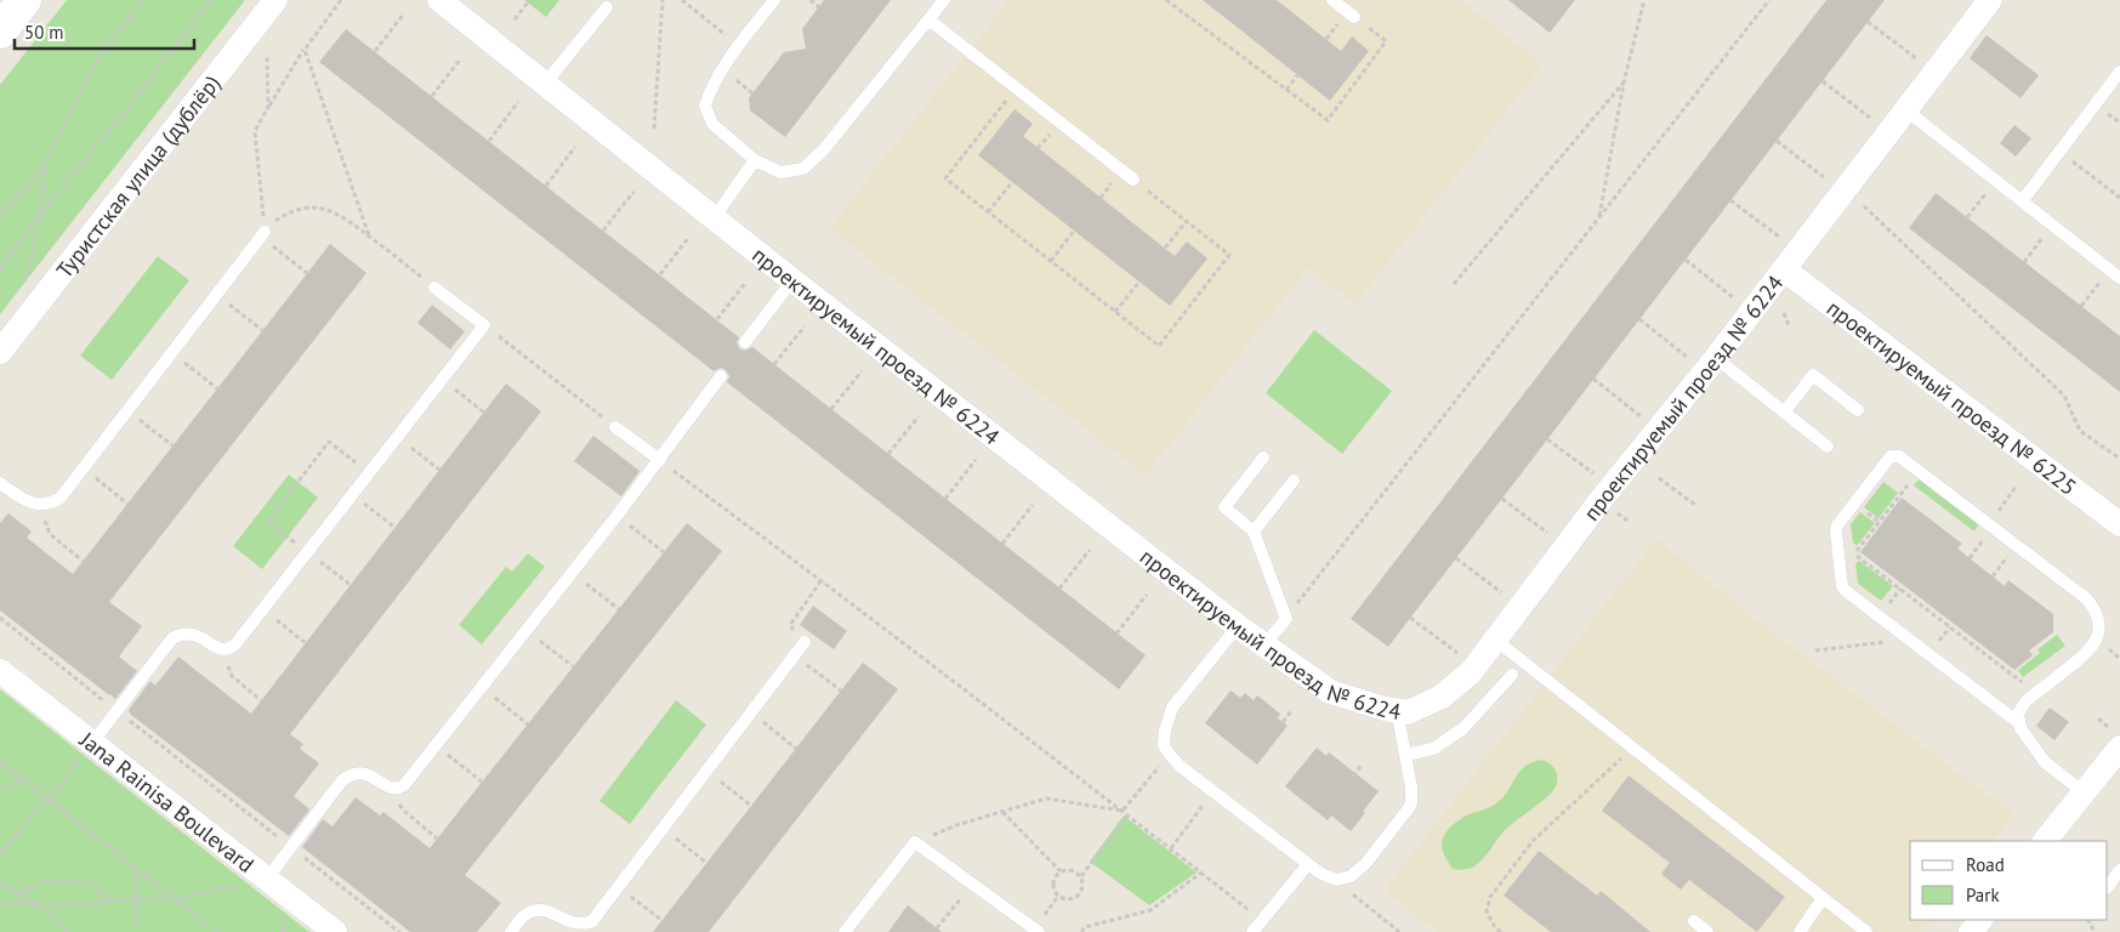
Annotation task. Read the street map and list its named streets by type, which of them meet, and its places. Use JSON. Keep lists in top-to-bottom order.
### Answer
{
  "streets": {
    "street": [
      "Туристская улица (дублёр)",
      "проектируемый проезд № 6224",
      "проектируемый проезд № 6225",
      "Jana Rainisa Boulevard"
    ]
  },
  "crossings": [
    ["проектируемый проезд № 6224", "проектируемый проезд № 6225"]
  ],
  "legend": ["Road", "Park"],
  "scale_bar": "50 m"
}
